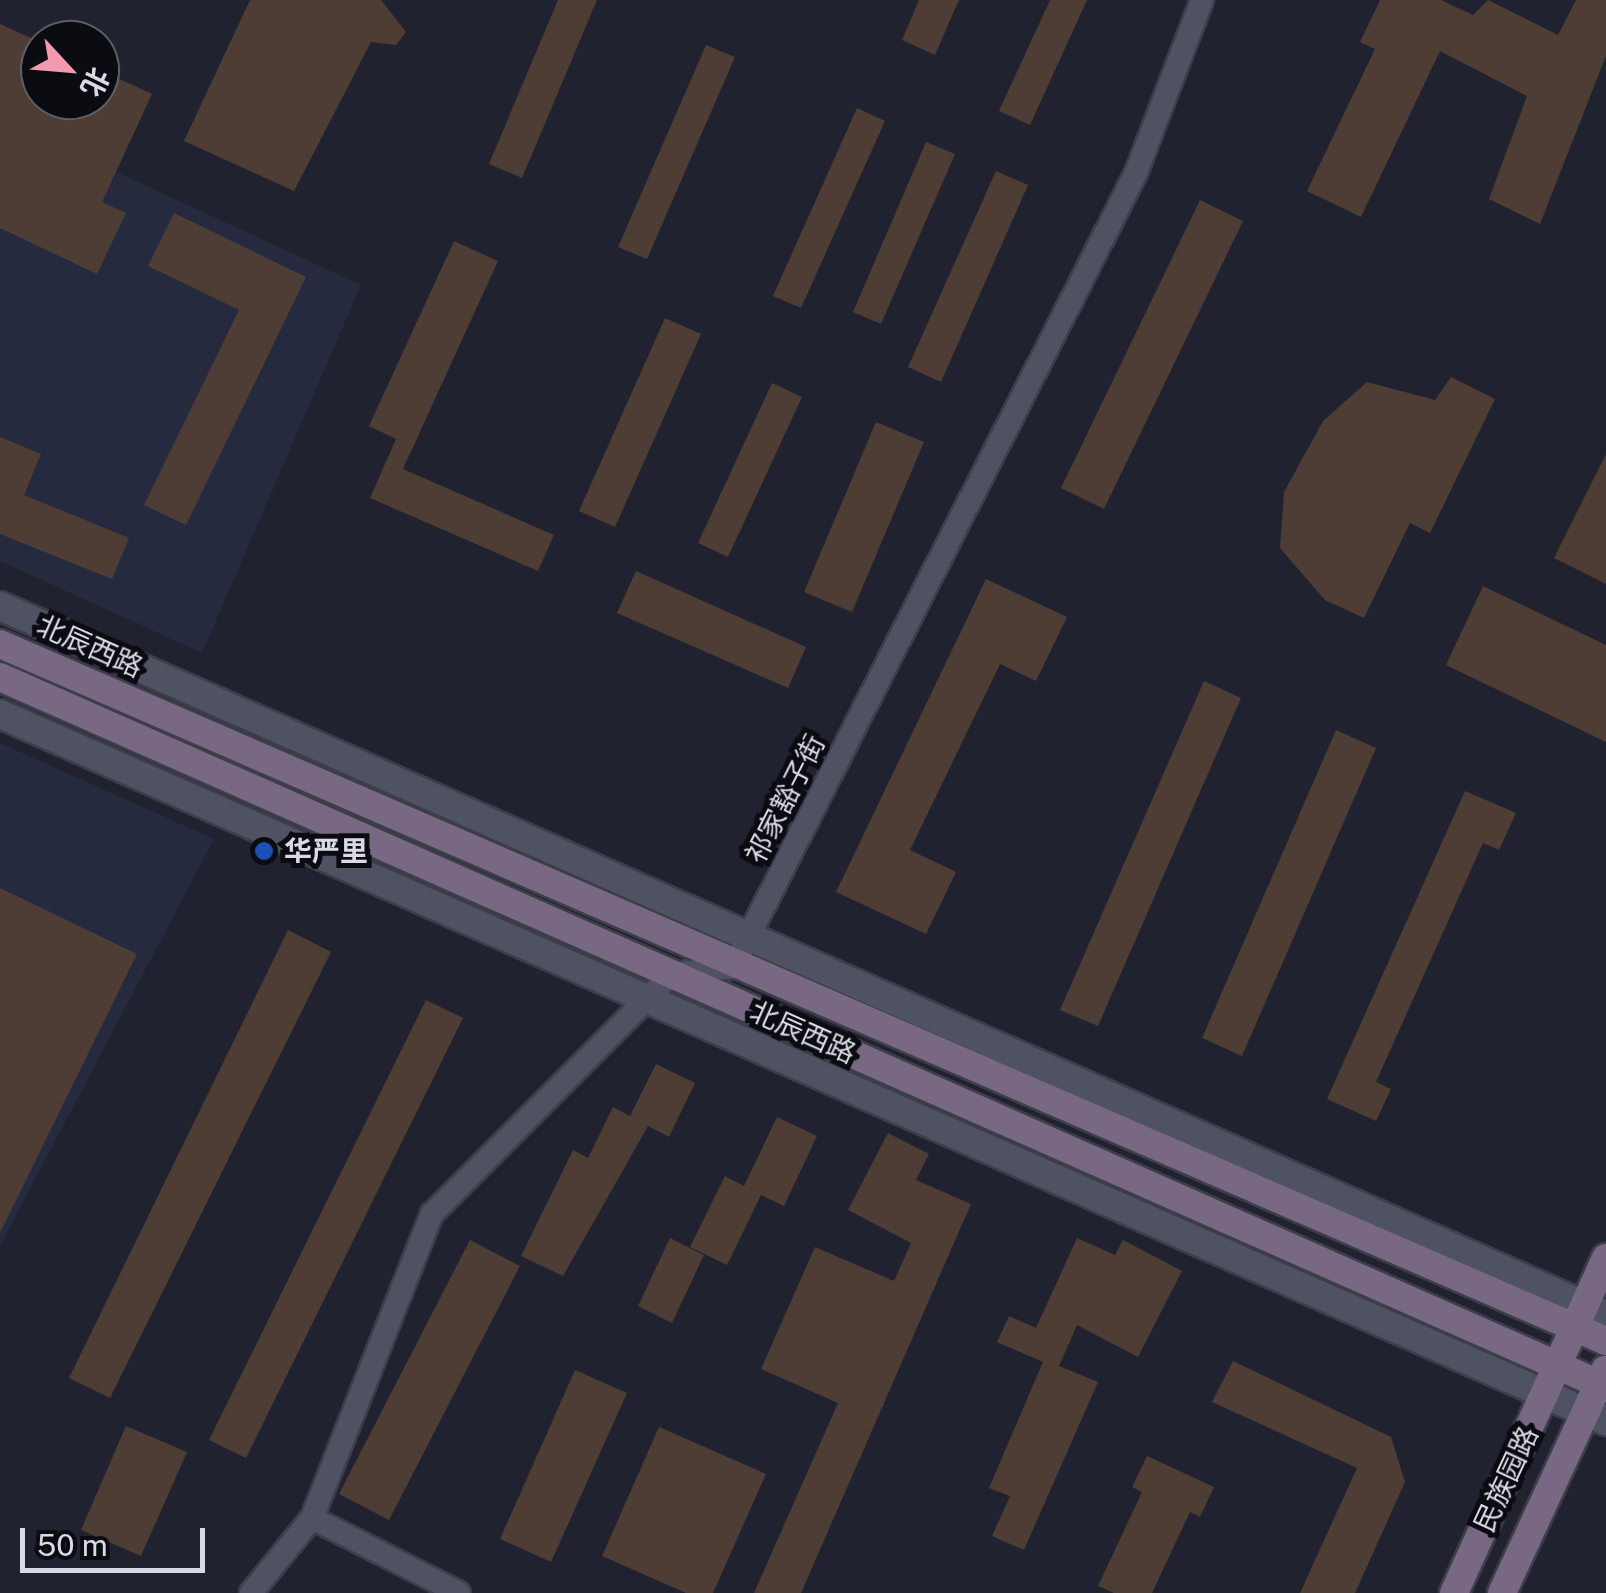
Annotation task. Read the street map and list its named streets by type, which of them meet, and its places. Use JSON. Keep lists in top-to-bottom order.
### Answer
{
  "streets": {
    "main road": ["北辰西路", "民族园路"],
    "street": ["祁家豁子街"]
  },
  "crossings": [
    ["北辰西路", "祁家豁子街"],
    ["北辰西路", "民族园路"]
  ],
  "places": ["华严里"],
  "scale_bar": "50 m",
  "north": "bottom right"
}
